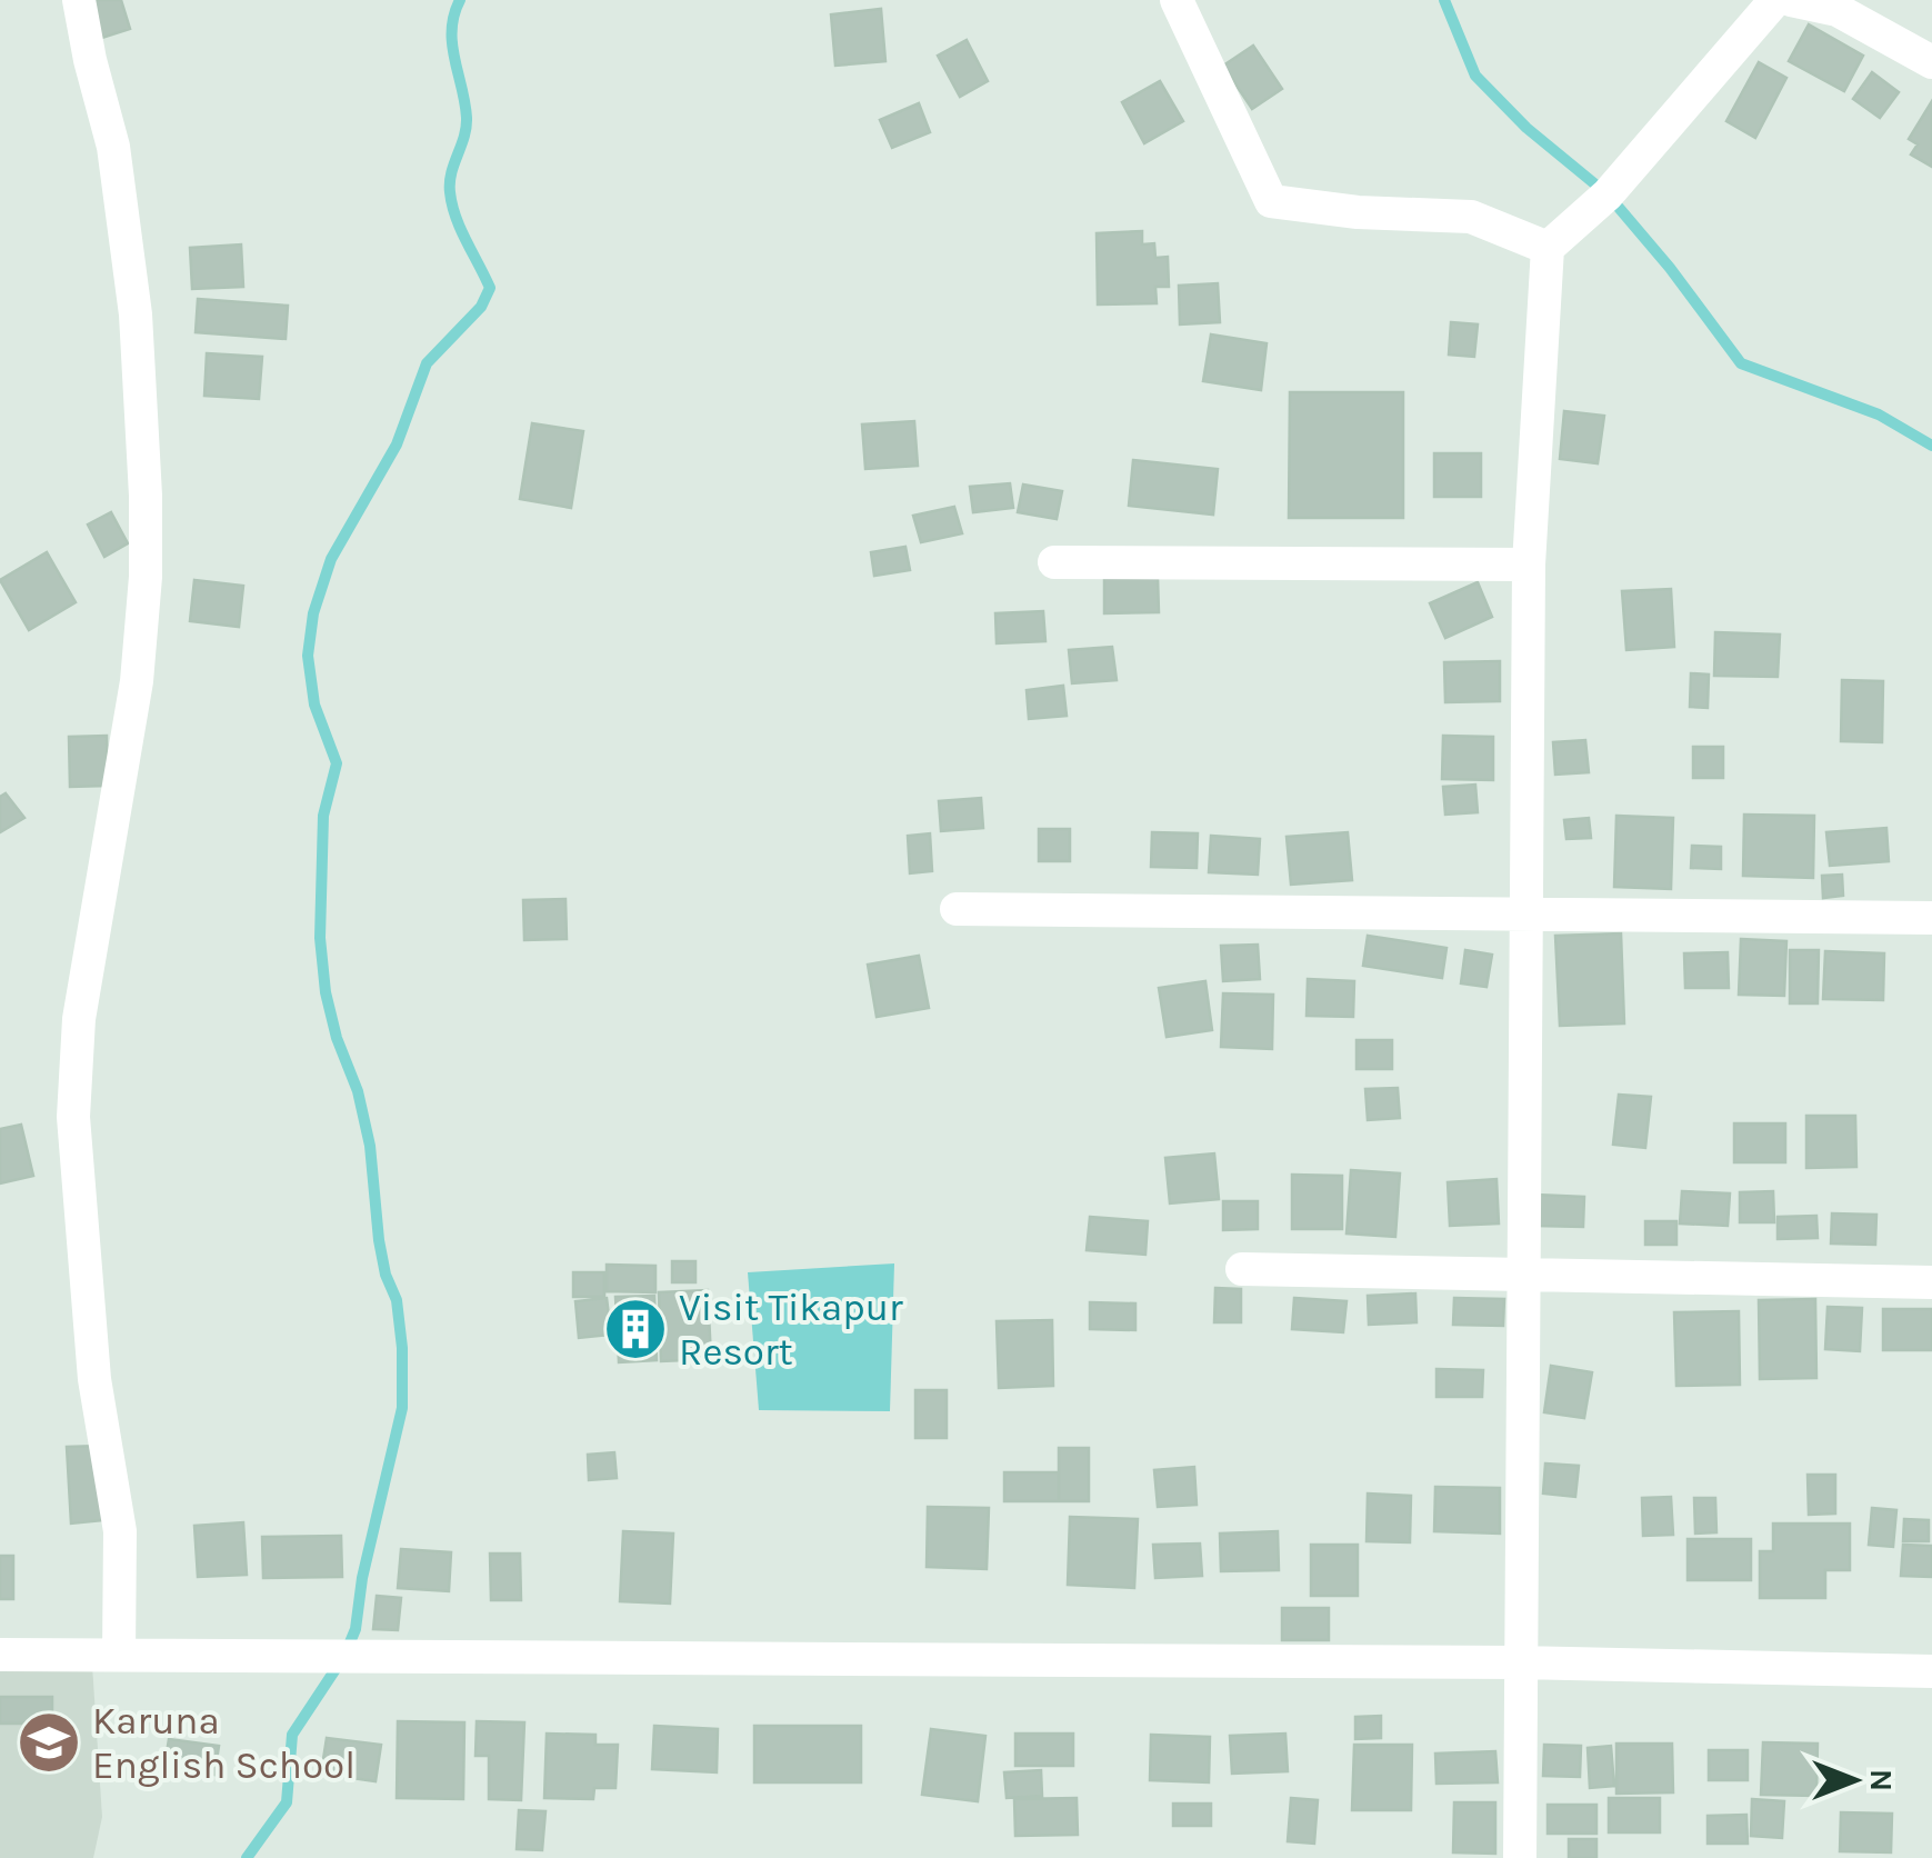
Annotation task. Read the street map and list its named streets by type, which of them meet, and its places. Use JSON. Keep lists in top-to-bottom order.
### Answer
{
  "places": {
    "building": ["Visit Tikapur Resort"],
    "school or university": ["Karuna English School"]
  },
  "north": "right"
}
